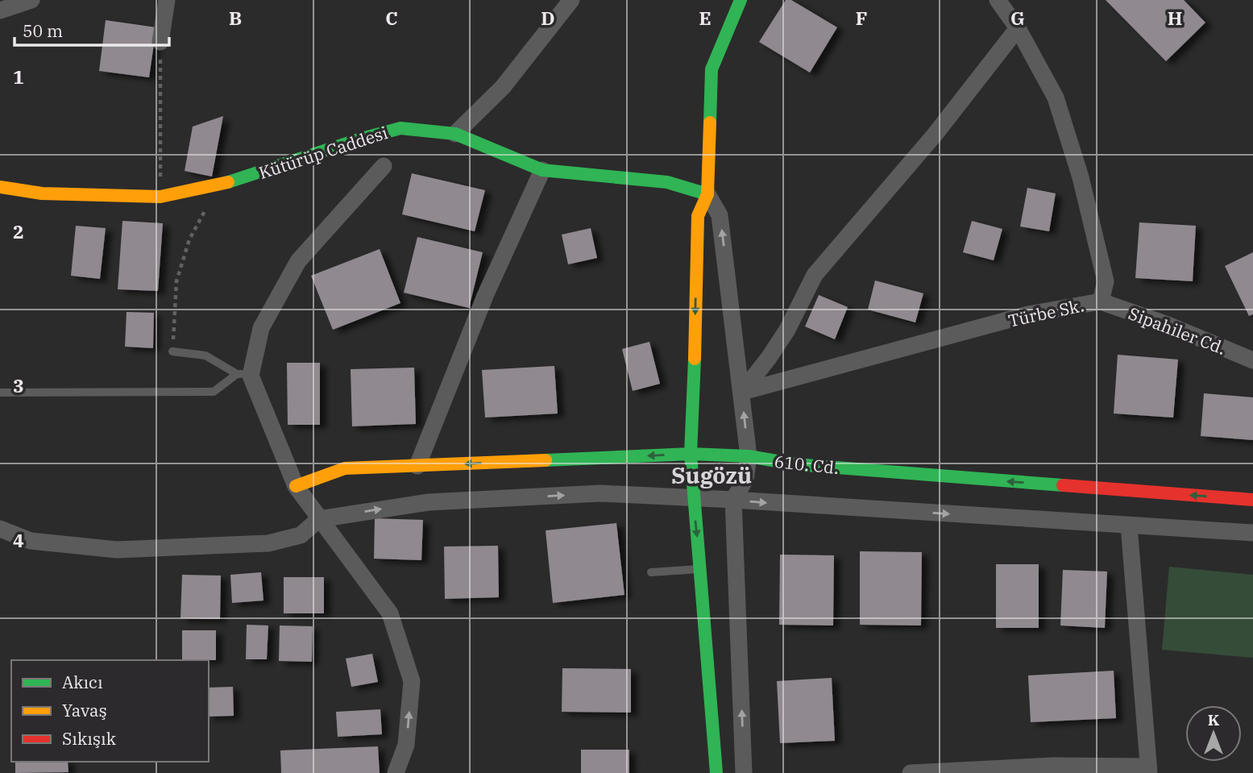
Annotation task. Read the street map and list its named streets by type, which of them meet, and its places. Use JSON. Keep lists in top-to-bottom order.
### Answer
{
  "streets": {
    "street": [
      "Kütürüp Caddesi",
      "Türbe Sk.",
      "Sipahiler Cd.",
      "610. Cd."
    ]
  },
  "crossings": [
    ["Türbe Sk.", "Sipahiler Cd."]
  ],
  "districts": ["Sugözü"],
  "legend": ["Akıcı", "Yavaş", "Sıkışık"],
  "scale_bar": "50 m",
  "north": "top",
  "grid": {
    "columns": [
      "B",
      "C",
      "D",
      "E",
      "F",
      "G",
      "H"
    ],
    "rows": [
      "1",
      "2",
      "3",
      "4"
    ]
  }
}
